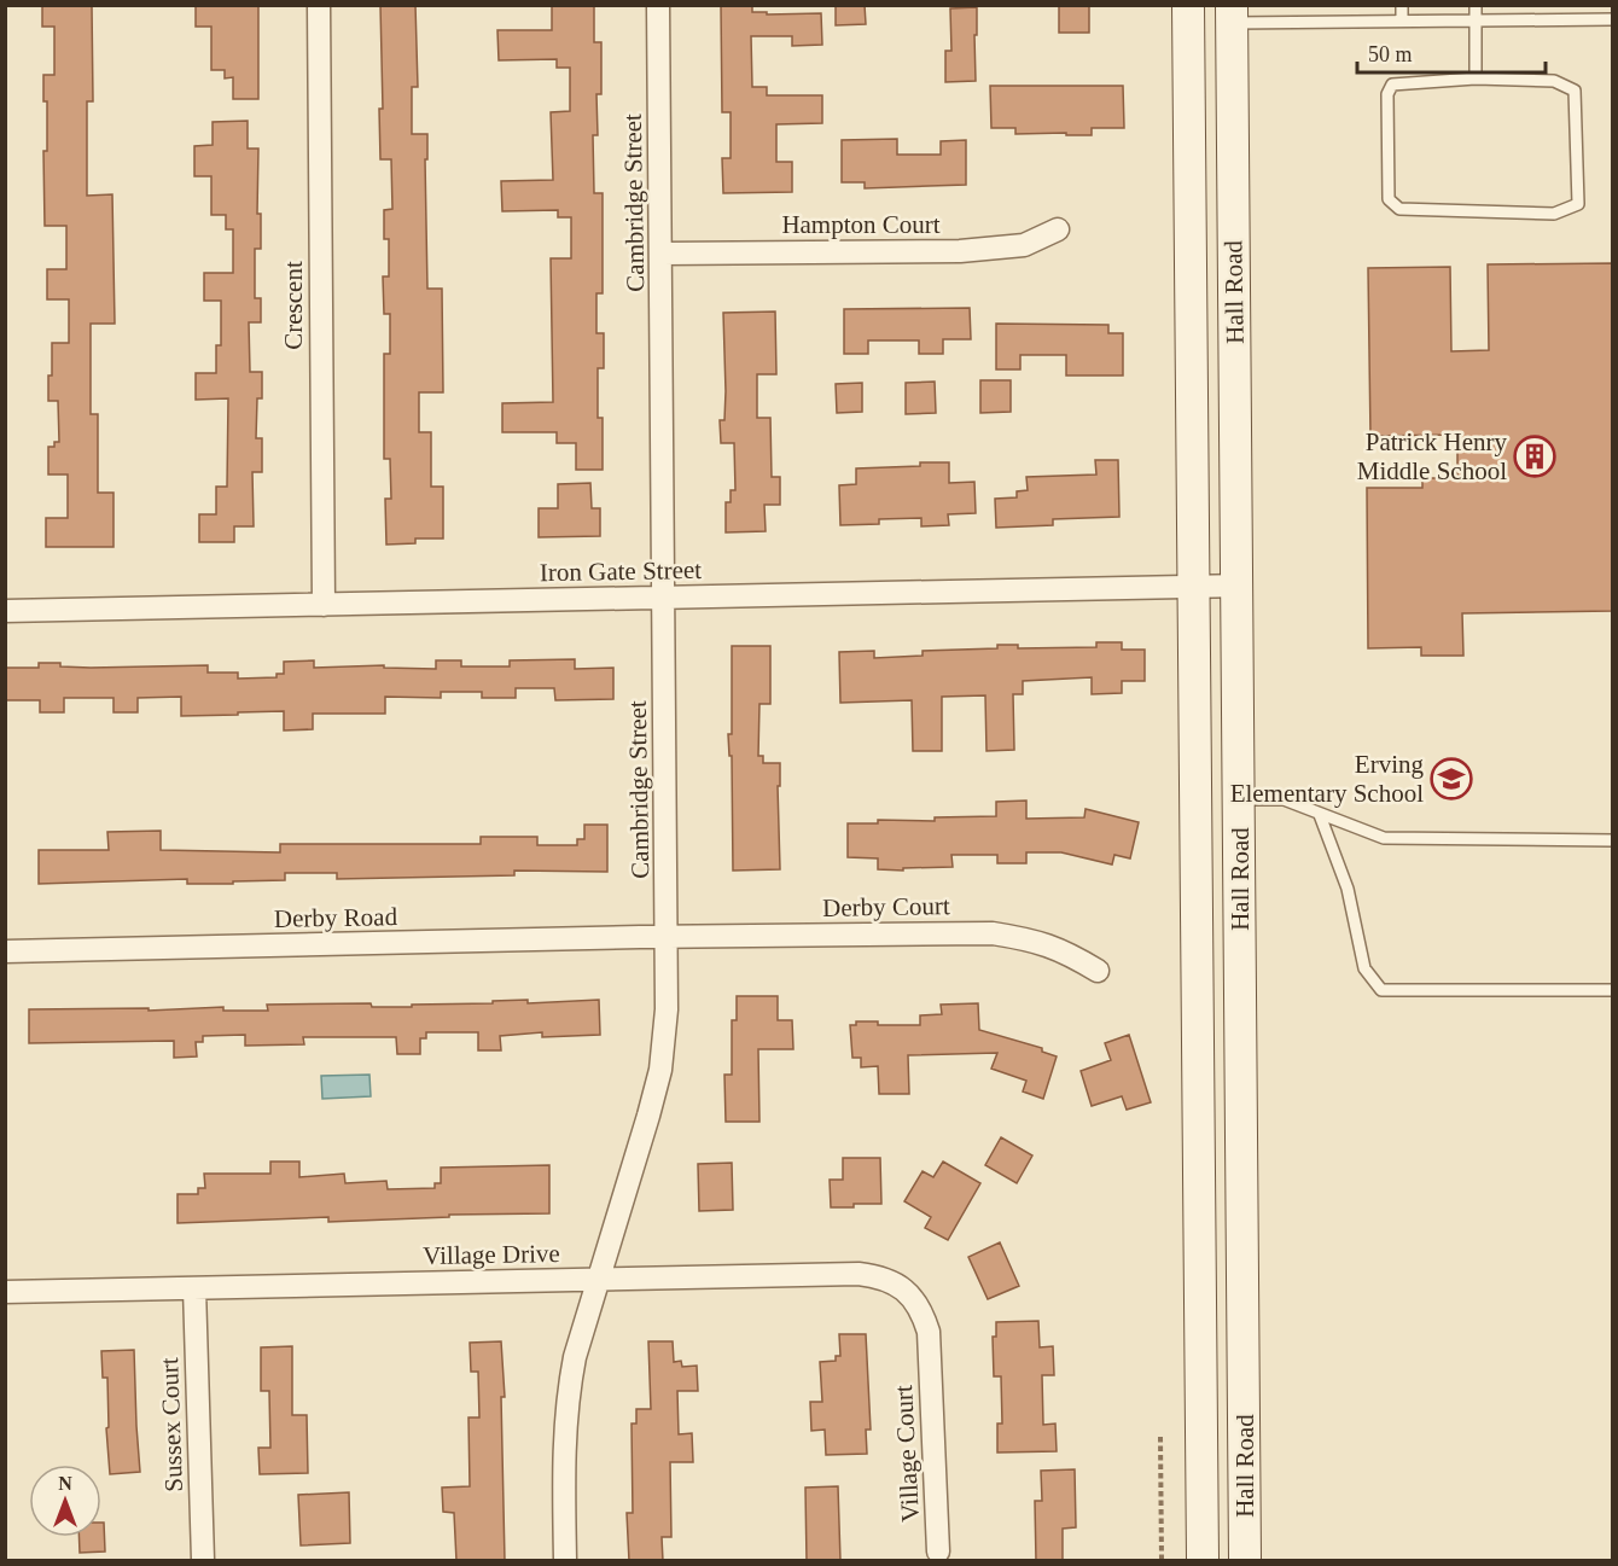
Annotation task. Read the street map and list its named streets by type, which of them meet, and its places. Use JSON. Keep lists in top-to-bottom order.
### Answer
{
  "streets": {
    "street": [
      "Cambridge Street",
      "Hampton Court",
      "Hall Road",
      "Crescent",
      "Iron Gate Street",
      "Derby Court",
      "Derby Road",
      "Village Drive",
      "Sussex Court",
      "Village Court"
    ]
  },
  "crossings": [
    ["Cambridge Street", "Hampton Court"],
    ["Cambridge Street", "Iron Gate Street"],
    ["Cambridge Street", "Derby Court"],
    ["Cambridge Street", "Derby Road"],
    ["Cambridge Street", "Village Drive"],
    ["Hall Road", "Iron Gate Street"],
    ["Crescent", "Iron Gate Street"],
    ["Derby Court", "Derby Road"],
    ["Village Drive", "Sussex Court"],
    ["Village Drive", "Village Court"]
  ],
  "places": {
    "building": ["Patrick Henry Middle School"],
    "school or university": ["Erving Elementary School"]
  },
  "scale_bar": "50 m",
  "north": "top"
}
